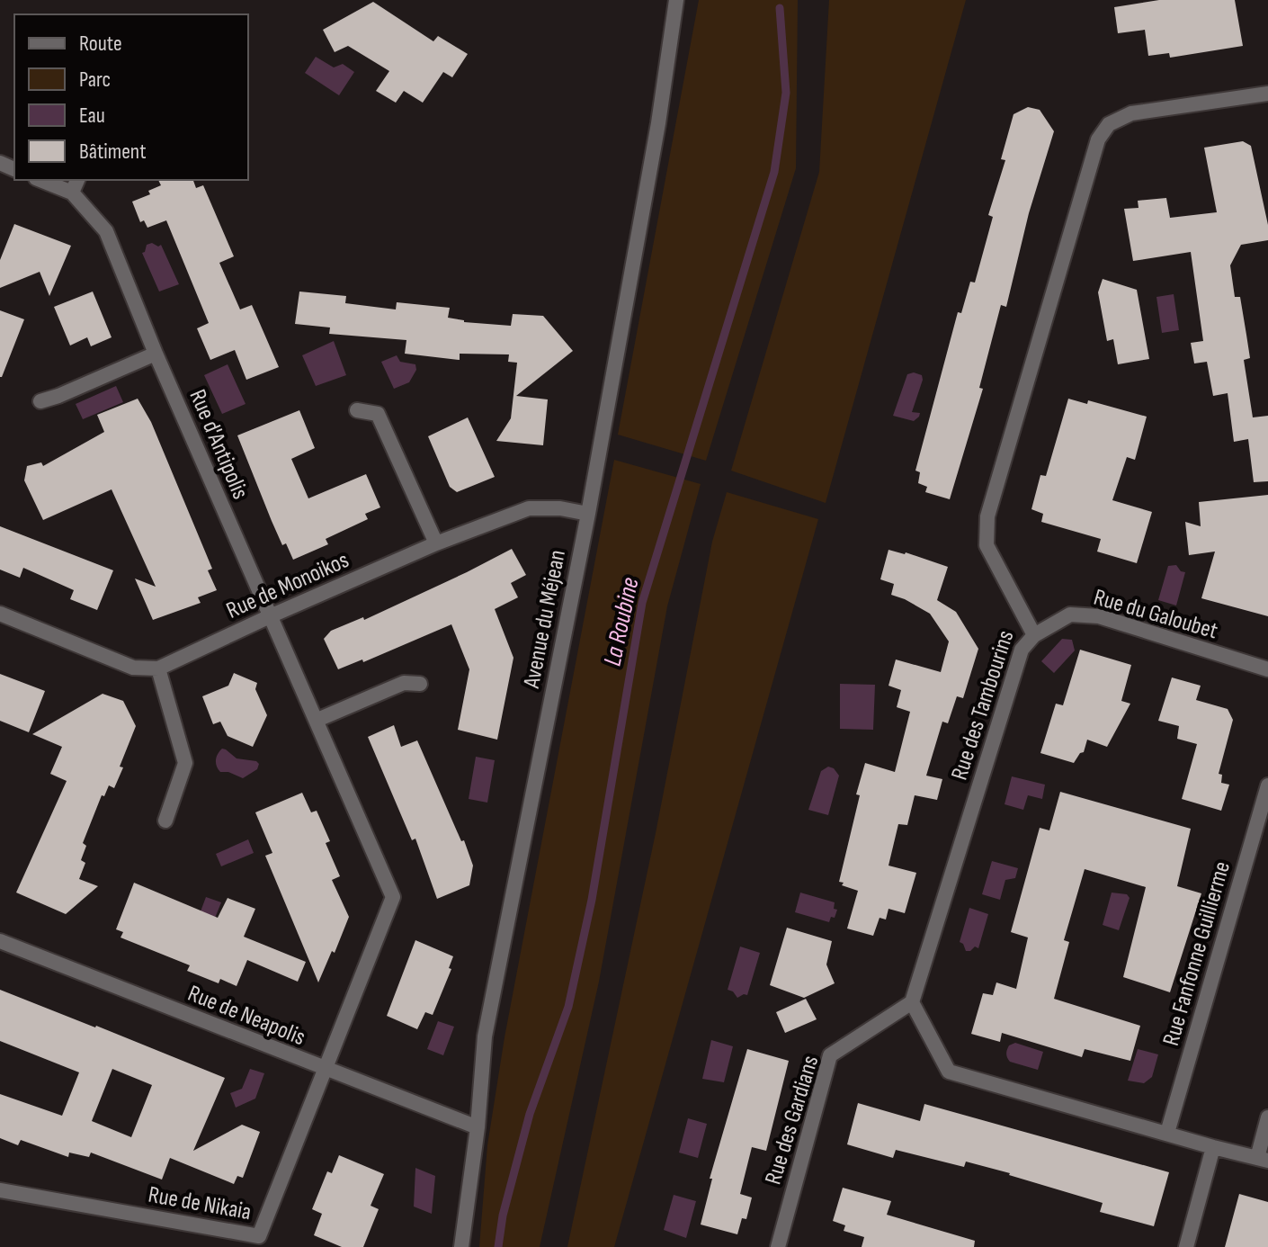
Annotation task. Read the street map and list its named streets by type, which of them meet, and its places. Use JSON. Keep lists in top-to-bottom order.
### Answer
{
  "streets": {
    "street": [
      "Rue d'Antipolis",
      "Rue de Monoikos",
      "Rue du Galoubet",
      "Avenue du Méjean",
      "Rue des Tambourins",
      "Rue Fanfonne Guillierme",
      "Rue de Neapolis",
      "Rue des Gardians",
      "Rue de Nikaia"
    ]
  },
  "crossings": [
    ["Rue d'Antipolis", "Rue de Monoikos"],
    ["Rue d'Antipolis", "Rue de Neapolis"],
    ["Rue d'Antipolis", "Rue de Nikaia"],
    ["Rue de Monoikos", "Avenue du Méjean"],
    ["Rue du Galoubet", "Rue des Tambourins"],
    ["Avenue du Méjean", "Rue de Neapolis"],
    ["Rue des Tambourins", "Rue des Gardians"],
    ["Rue de Neapolis", "Rue de Nikaia"]
  ],
  "water": ["La Roubine"],
  "legend": [
    "Route",
    "Parc",
    "Eau",
    "Bâtiment"
  ]
}
